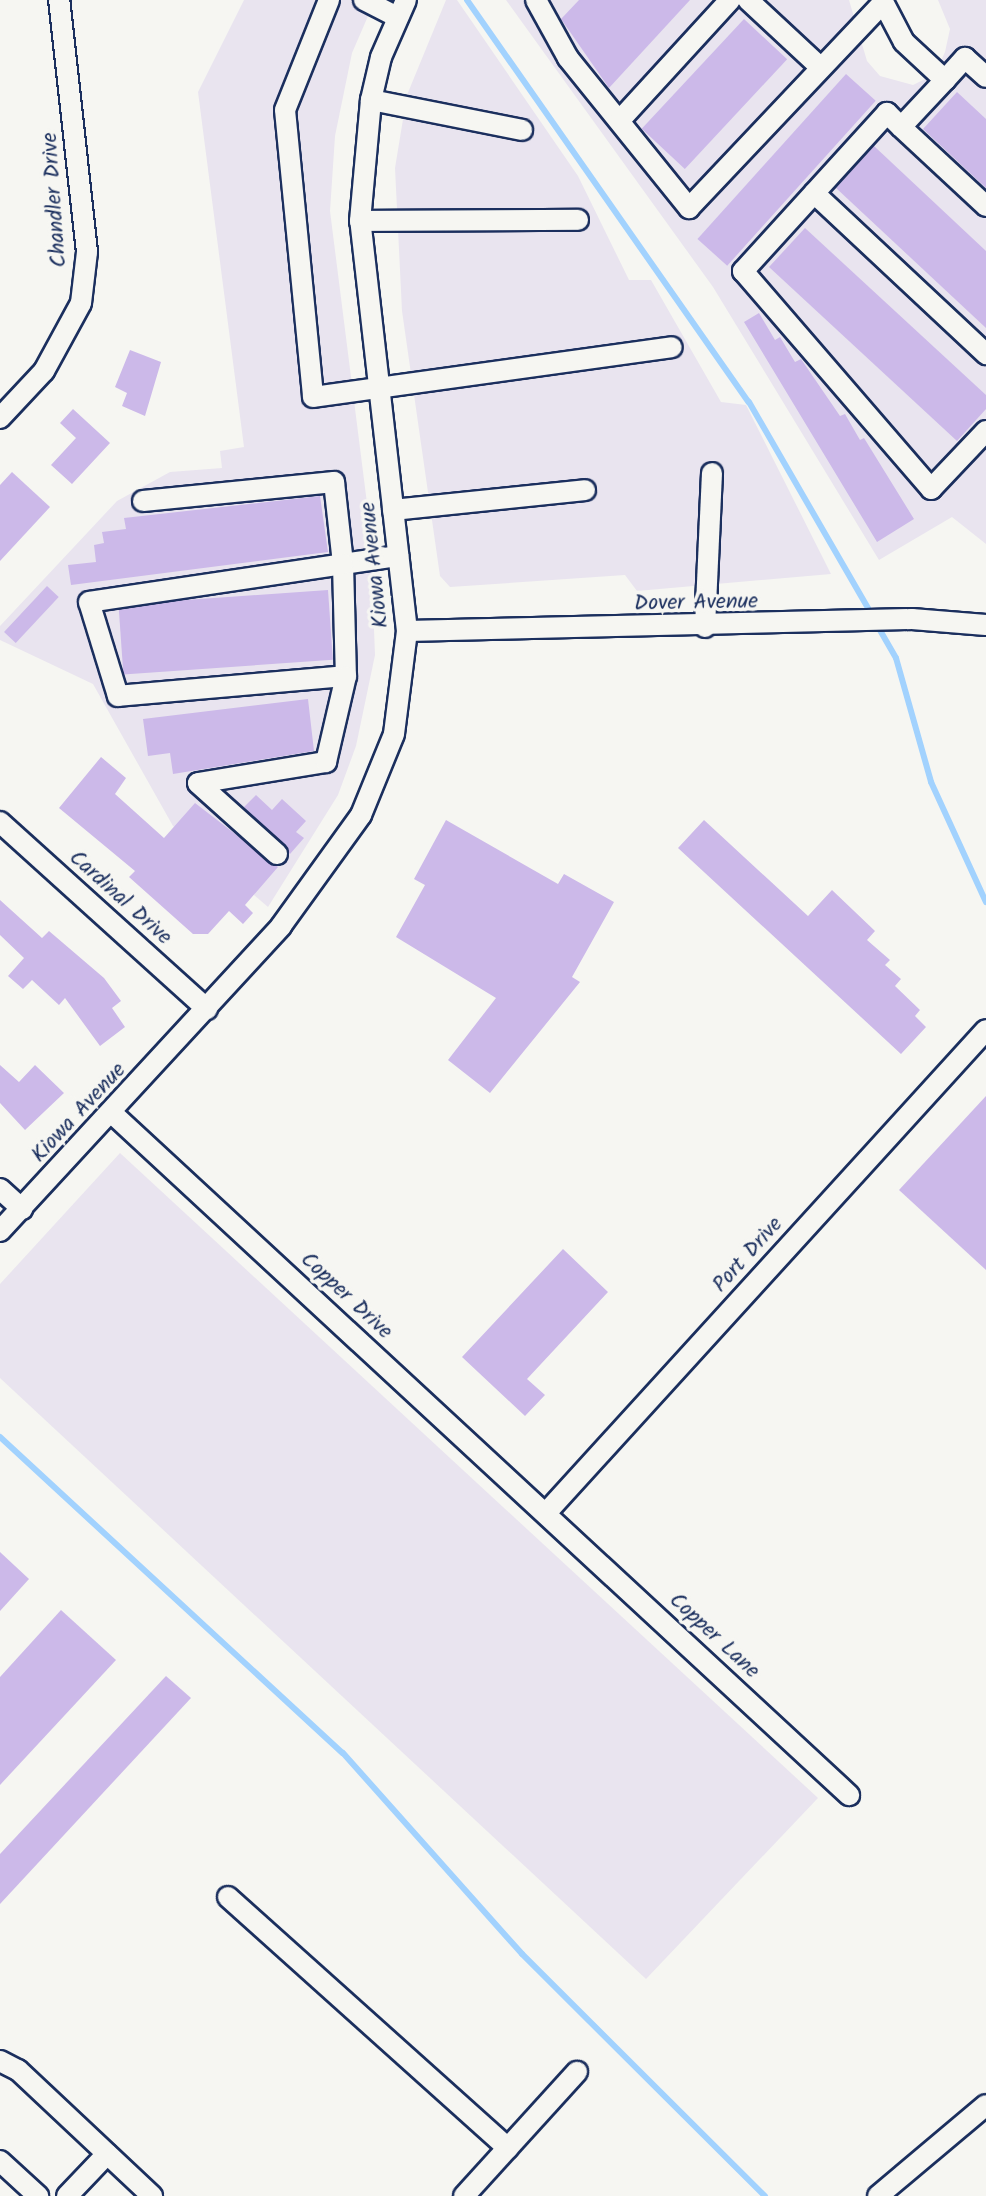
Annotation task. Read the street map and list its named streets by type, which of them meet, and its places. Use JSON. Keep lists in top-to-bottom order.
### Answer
{
  "streets": {
    "street": [
      "Chandler Drive",
      "Kiowa Avenue",
      "Dover Avenue",
      "Cardinal Drive",
      "Port Drive",
      "Copper Drive",
      "Copper Lane"
    ]
  },
  "crossings": [
    ["Kiowa Avenue", "Dover Avenue"],
    ["Kiowa Avenue", "Cardinal Drive"],
    ["Kiowa Avenue", "Copper Drive"],
    ["Port Drive", "Copper Drive"],
    ["Port Drive", "Copper Lane"],
    ["Copper Drive", "Copper Lane"]
  ]
}
